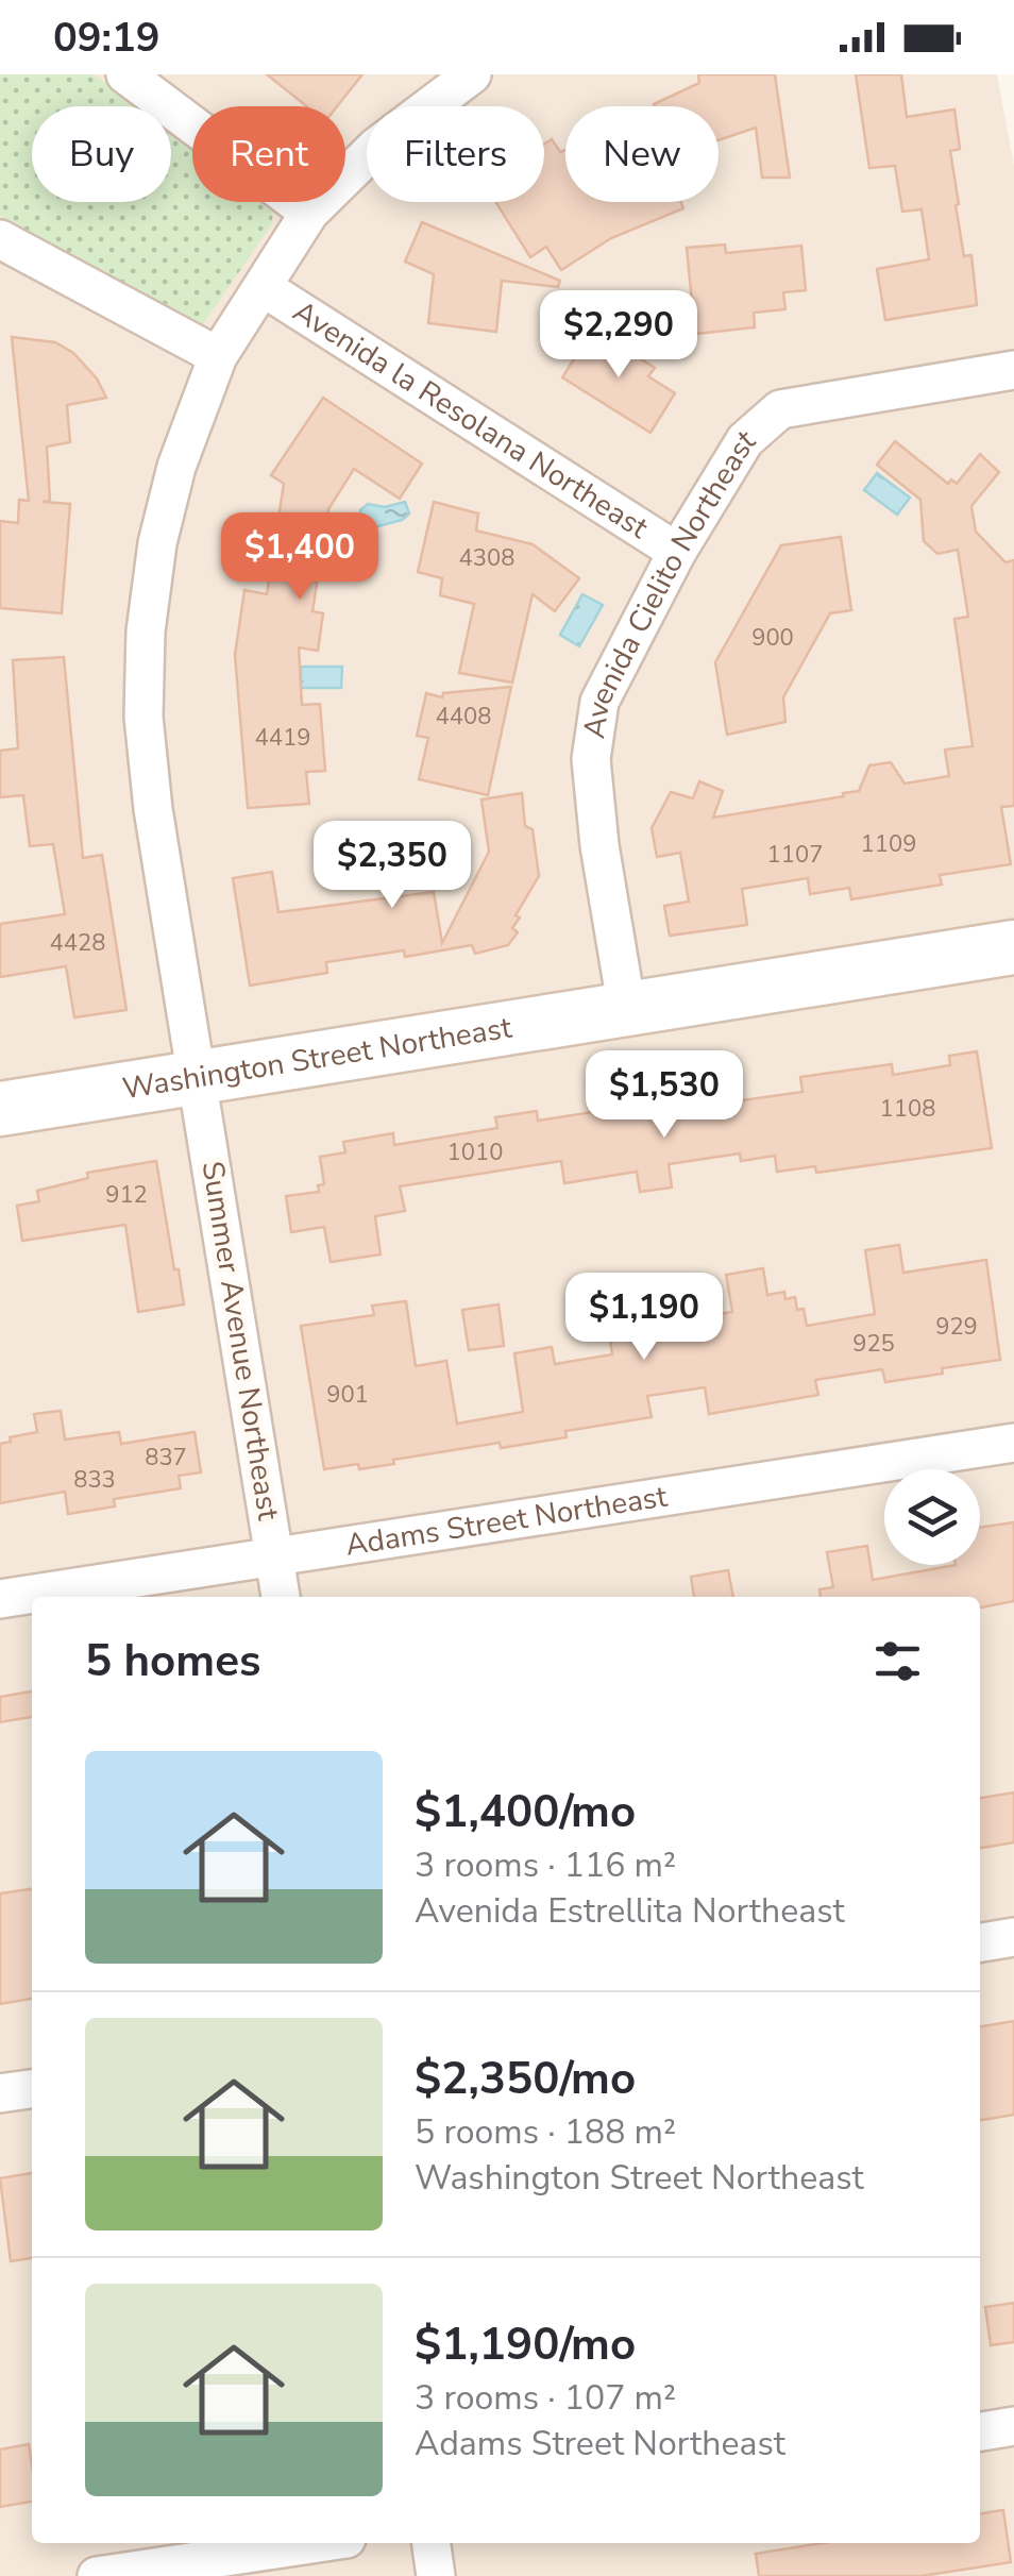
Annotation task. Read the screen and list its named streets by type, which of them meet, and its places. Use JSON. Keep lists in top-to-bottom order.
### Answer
{
  "streets": {
    "street": [
      "Avenida la Resolana Northeast",
      "Avenida Cielito Northeast",
      "Washington Street Northeast",
      "Summer Avenue Northeast",
      "Adams Street Northeast"
    ]
  },
  "crossings": [
    ["Avenida la Resolana Northeast", "Avenida Cielito Northeast"],
    ["Avenida la Resolana Northeast", "Summer Avenue Northeast"],
    ["Avenida Cielito Northeast", "Washington Street Northeast"],
    ["Washington Street Northeast", "Summer Avenue Northeast"],
    ["Summer Avenue Northeast", "Adams Street Northeast"]
  ],
  "house_numbers": [
    "4308",
    "900",
    "4408",
    "4419",
    "1109",
    "1107",
    "4428",
    "1108",
    "1010",
    "912",
    "929",
    "925",
    "901",
    "837",
    "833"
  ],
  "page": {
    "status": "09:19",
    "chip": [
      "Buy",
      "Rent",
      "Filters",
      "New"
    ],
    "price": [
      "$2,290",
      "$1,400",
      "$2,350",
      "$1,530",
      "$1,190"
    ],
    "heading": "5 homes",
    "list": [
      {
        "name": "$1,400/mo",
        "note": "3 rooms · 116 m² · Avenida Estrellita Northeast"
      },
      {
        "name": "$2,350/mo",
        "note": "5 rooms · 188 m² · Washington Street Northeast"
      },
      {
        "name": "$1,190/mo",
        "note": "3 rooms · 107 m² · Adams Street Northeast"
      }
    ]
  }
}
